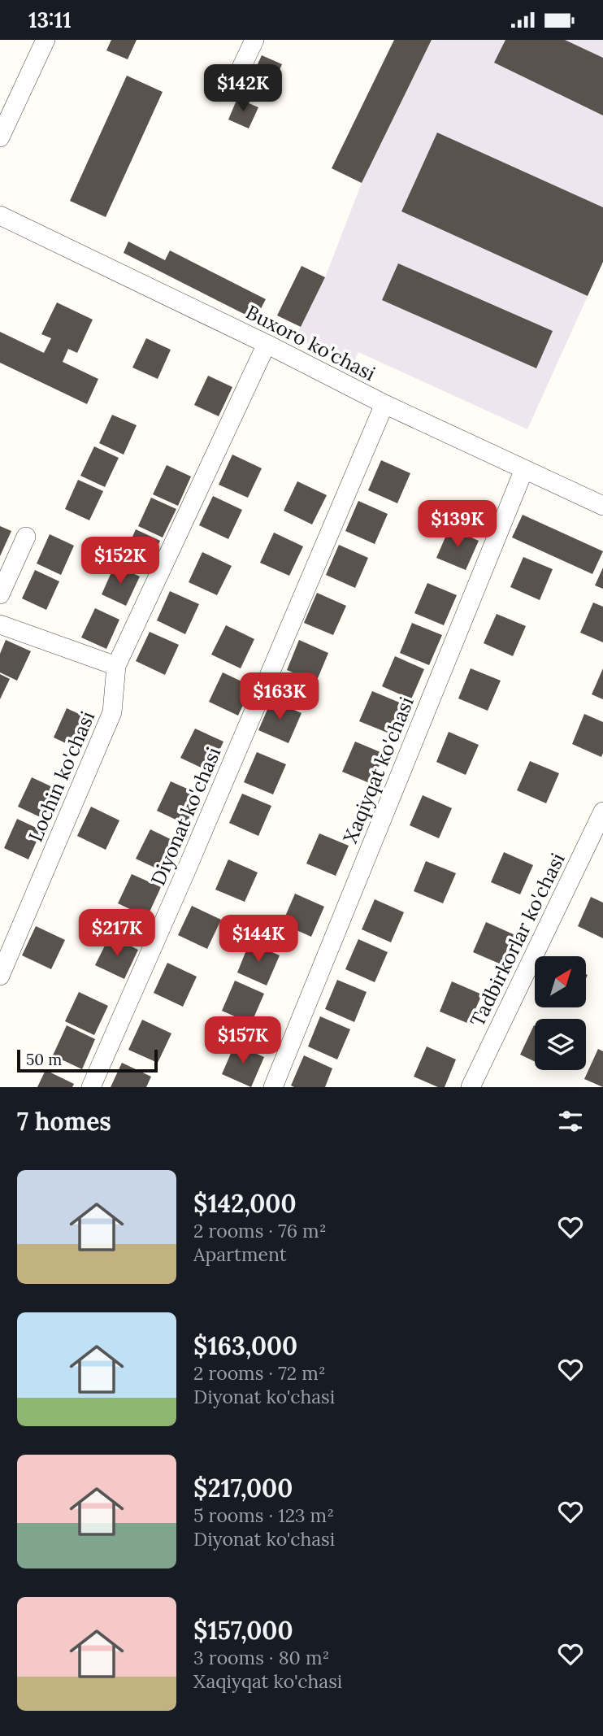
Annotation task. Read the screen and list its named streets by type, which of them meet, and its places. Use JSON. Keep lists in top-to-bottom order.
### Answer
{
  "streets": {
    "street": [
      "Buxoro ko'chasi",
      "Xaqiyqat ko'chasi",
      "Lochin ko'chasi",
      "Diyonat ko'chasi",
      "Tadbirkorlar ko'chasi"
    ]
  },
  "crossings": [
    ["Buxoro ko'chasi", "Xaqiyqat ko'chasi"],
    ["Buxoro ko'chasi", "Lochin ko'chasi"],
    ["Buxoro ko'chasi", "Diyonat ko'chasi"]
  ],
  "scale_bar": "50 m",
  "north": "top right",
  "page": {
    "status": "13:11",
    "price": [
      "$142K",
      "$139K",
      "$152K",
      "$163K",
      "$217K",
      "$144K",
      "$157K"
    ],
    "scale": "50 m",
    "heading": "7 homes",
    "list": [
      {
        "name": "$142,000",
        "note": "2 rooms · 76 m² · Apartment"
      },
      {
        "name": "$163,000",
        "note": "2 rooms · 72 m² · Diyonat ko'chasi"
      },
      {
        "name": "$217,000",
        "note": "5 rooms · 123 m² · Diyonat ko'chasi"
      },
      {
        "name": "$157,000",
        "note": "3 rooms · 80 m² · Xaqiyqat ko'chasi"
      }
    ]
  }
}
